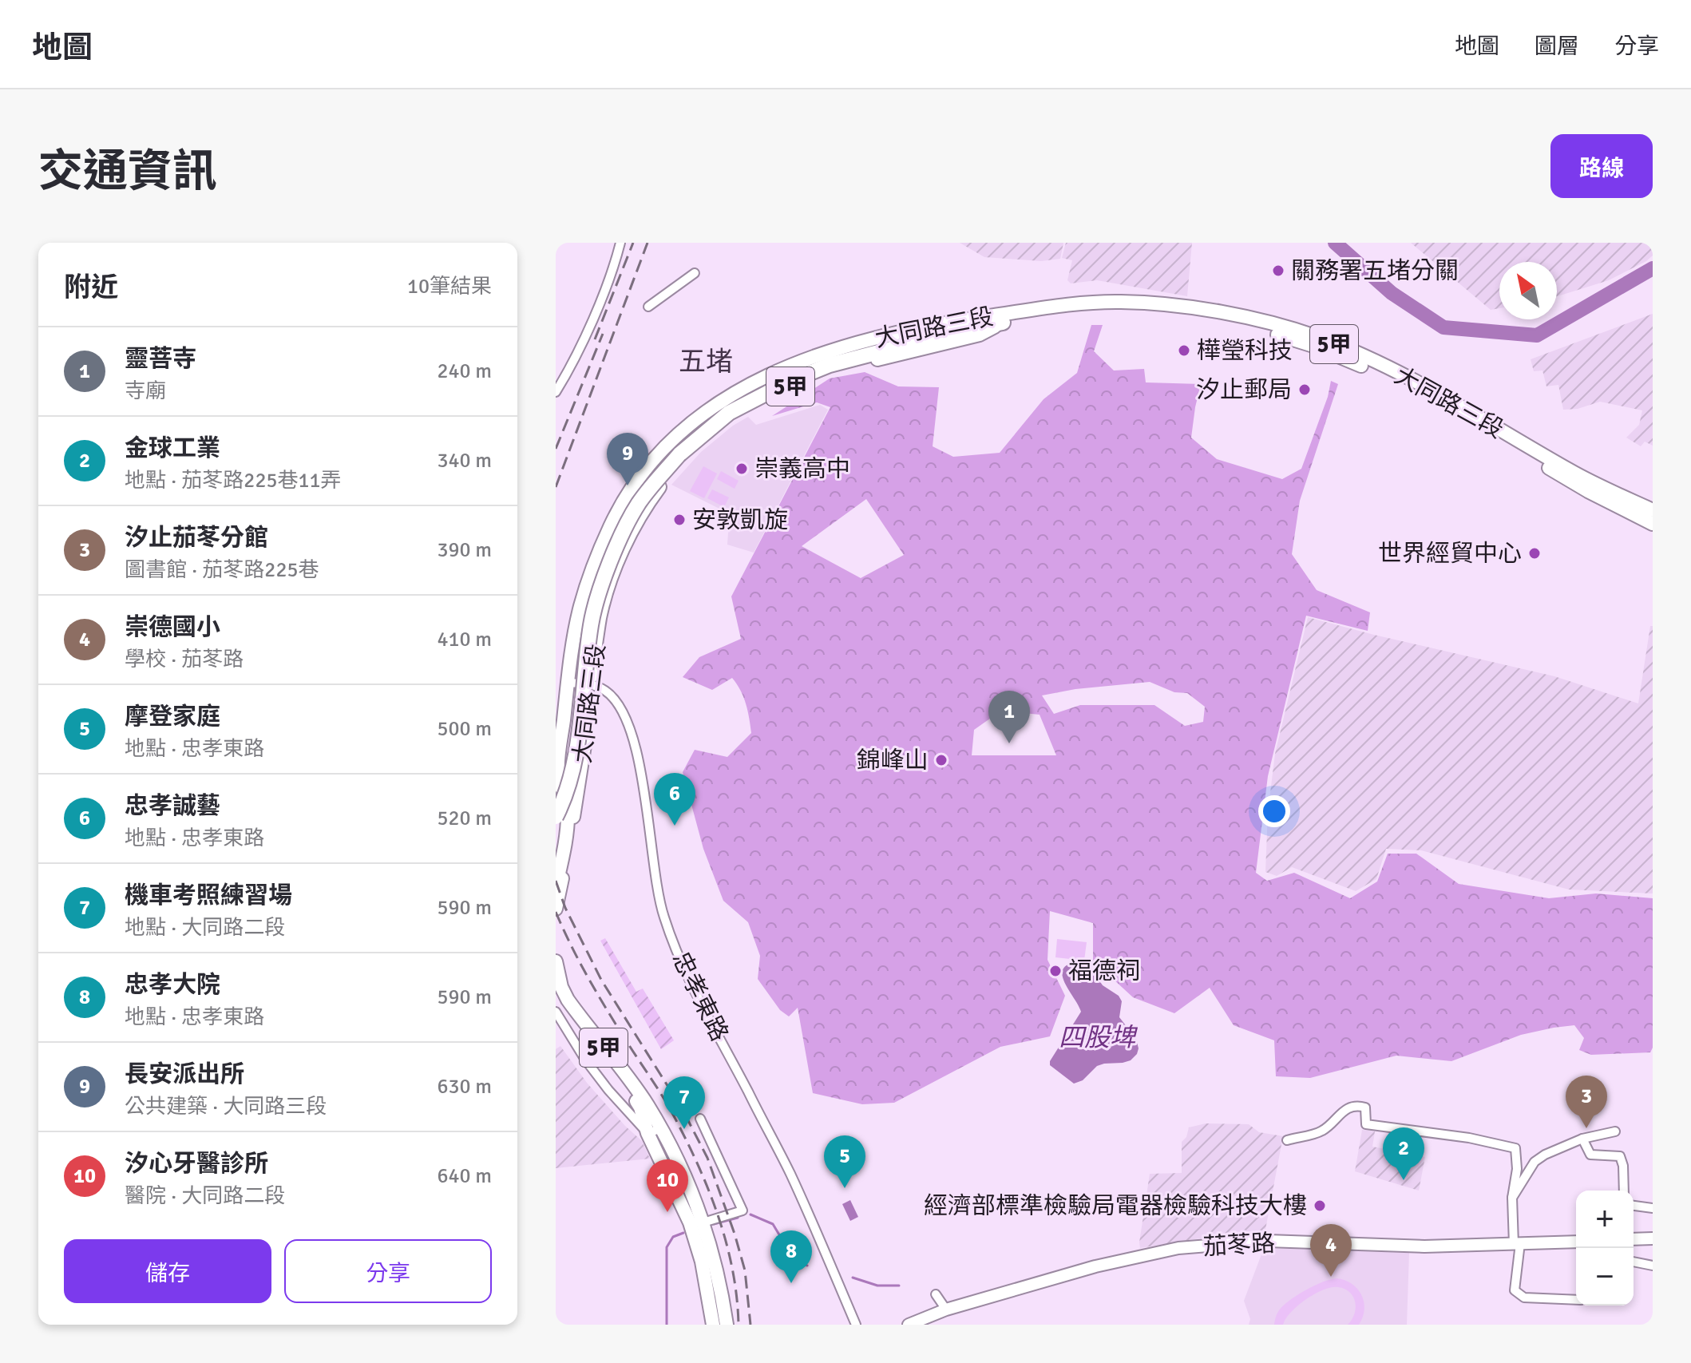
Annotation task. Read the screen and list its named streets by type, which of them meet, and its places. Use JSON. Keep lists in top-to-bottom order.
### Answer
{
  "streets": {
    "main road": ["大同路三段", "5甲"],
    "street": ["忠孝東路", "茄苳路"]
  },
  "crossings": [
    ["大同路三段", "忠孝東路"]
  ],
  "districts": ["五堵"],
  "water": ["四股埤"],
  "places": [
    "關務署五堵分關",
    "樺瑩科技",
    "汐止郵局",
    "崇義高中",
    "安敦凱旋",
    "世界經貿中心",
    "錦峰山",
    "福德祠",
    "經濟部標準檢驗局電器檢驗科技大樓"
  ],
  "north": "top left",
  "page": {
    "header": "地圖",
    "nav": ["地圖", "圖層", "分享"],
    "title": "交通資訊",
    "buttons": [
      "路線",
      ["儲存", "分享"]
    ],
    "heading": ["附近", "10筆結果"],
    "list": [
      {
        "mark": "1",
        "name": "靈菩寺",
        "note": "寺廟",
        "value": "240 m"
      },
      {
        "mark": "2",
        "name": "金球工業",
        "note": "地點 · 茄苳路225巷11弄",
        "value": "340 m"
      },
      {
        "mark": "3",
        "name": "汐止茄苳分館",
        "note": "圖書館 · 茄苳路225巷",
        "value": "390 m"
      },
      {
        "mark": "4",
        "name": "崇德國小",
        "note": "學校 · 茄苳路",
        "value": "410 m"
      },
      {
        "mark": "5",
        "name": "摩登家庭",
        "note": "地點 · 忠孝東路",
        "value": "500 m"
      },
      {
        "mark": "6",
        "name": "忠孝誠藝",
        "note": "地點 · 忠孝東路",
        "value": "520 m"
      },
      {
        "mark": "7",
        "name": "機車考照練習場",
        "note": "地點 · 大同路二段",
        "value": "590 m"
      },
      {
        "mark": "8",
        "name": "忠孝大院",
        "note": "地點 · 忠孝東路",
        "value": "590 m"
      },
      {
        "mark": "9",
        "name": "長安派出所",
        "note": "公共建築 · 大同路三段",
        "value": "630 m"
      },
      {
        "mark": "10",
        "name": "汐心牙醫診所",
        "note": "醫院 · 大同路二段",
        "value": "640 m"
      }
    ],
    "pins": [
      "9",
      "1",
      "6",
      "3",
      "7",
      "2",
      "5",
      "10",
      "4",
      "8"
    ],
    "map_buttons": ["+", "−"]
  }
}
